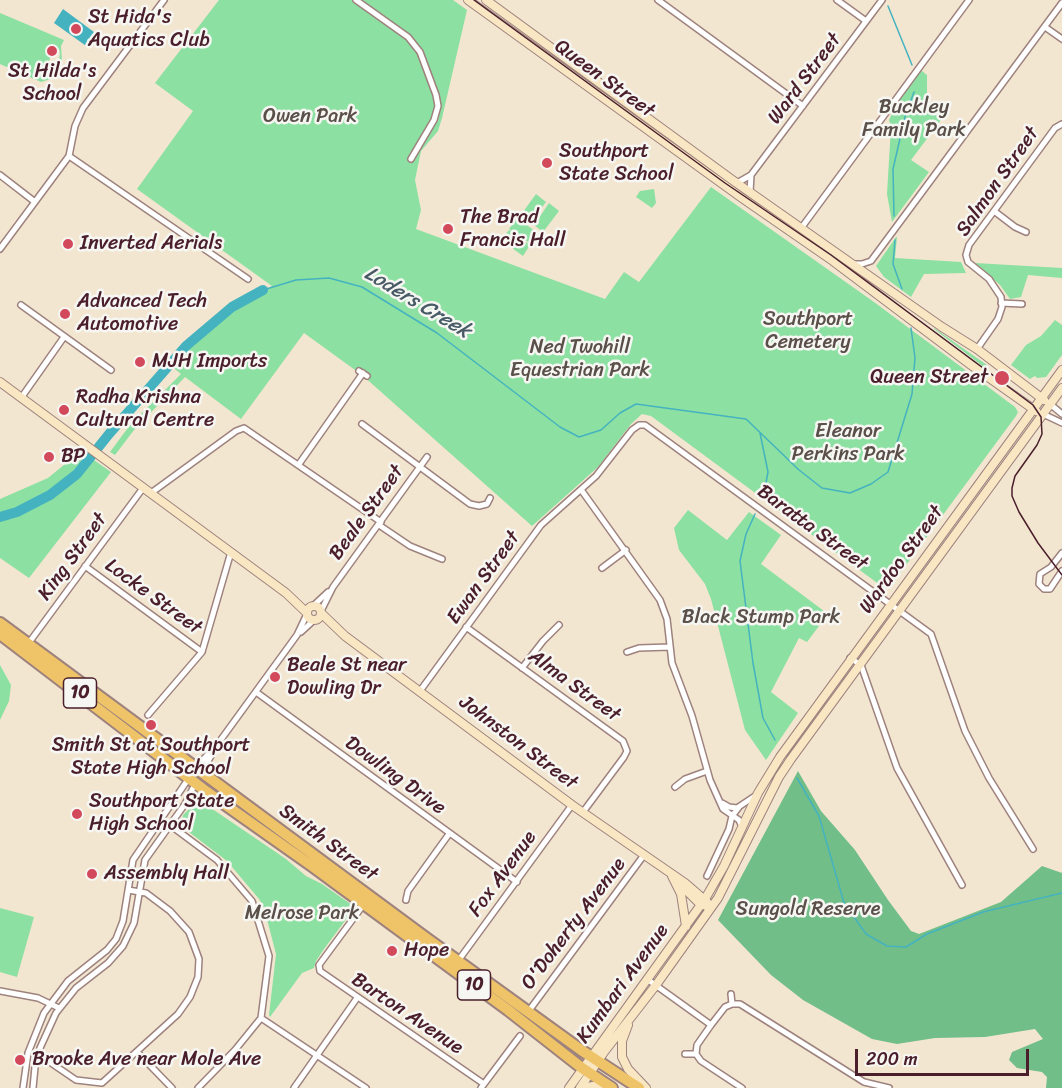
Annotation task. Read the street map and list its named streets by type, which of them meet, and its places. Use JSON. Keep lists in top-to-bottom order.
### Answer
{
  "streets": {
    "highway": ["10", "Smith Street"],
    "street": [
      "Queen Street",
      "Ward Street",
      "Salmon Street",
      "Beale Street",
      "Baratta Street",
      "King Street",
      "Wardoo Street",
      "Ewan Street",
      "Locke Street",
      "Alma Street",
      "Johnston Street",
      "Dowling Drive",
      "Fox Avenue",
      "O'Doherty Avenue",
      "Kumbari Avenue",
      "Barton Avenue"
    ]
  },
  "crossings": [
    ["Queen Street", "Ward Street"],
    ["Queen Street", "Wardoo Street"],
    ["Beale Street", "Johnston Street"],
    ["Beale Street", "Dowling Drive"],
    ["Beale Street", "Smith Street"],
    ["Baratta Street", "Wardoo Street"],
    ["Baratta Street", "Ewan Street"],
    ["King Street", "Locke Street"],
    ["King Street", "Johnston Street"],
    ["King Street", "Smith Street"],
    ["Wardoo Street", "Johnston Street"],
    ["Wardoo Street", "Kumbari Avenue"],
    ["Ewan Street", "Alma Street"],
    ["Ewan Street", "Johnston Street"],
    ["Alma Street", "Johnston Street"],
    ["Johnston Street", "Fox Avenue"],
    ["Johnston Street", "O'Doherty Avenue"],
    ["Johnston Street", "Kumbari Avenue"],
    ["Dowling Drive", "Fox Avenue"],
    ["Smith Street", "Fox Avenue"],
    ["Smith Street", "O'Doherty Avenue"],
    ["Smith Street", "Kumbari Avenue"],
    ["Smith Street", "Barton Avenue"]
  ],
  "water": ["Loders Creek"],
  "parks": [
    "Buckley Family Park",
    "Owen Park",
    "Southport Cemetery",
    "Ned Twohill Equestrian Park",
    "Eleanor Perkins Park",
    "Black Stump Park",
    "Sungold Reserve",
    "Melrose Park"
  ],
  "places": [
    "St Hida's Aquatics Club",
    "St Hilda's School",
    "Southport State School",
    "The Brad Francis Hall",
    "Inverted Aerials",
    "Advanced Tech Automotive",
    "MJH Imports",
    "Queen Street",
    "Radha Krishna Cultural Centre",
    "BP",
    "Beale St near Dowling Dr",
    "Smith St at Southport State High School",
    "Southport State High School",
    "Assembly Hall",
    "Hope",
    "Brooke Ave near Mole Ave"
  ],
  "scale_bar": "200 m"
}
